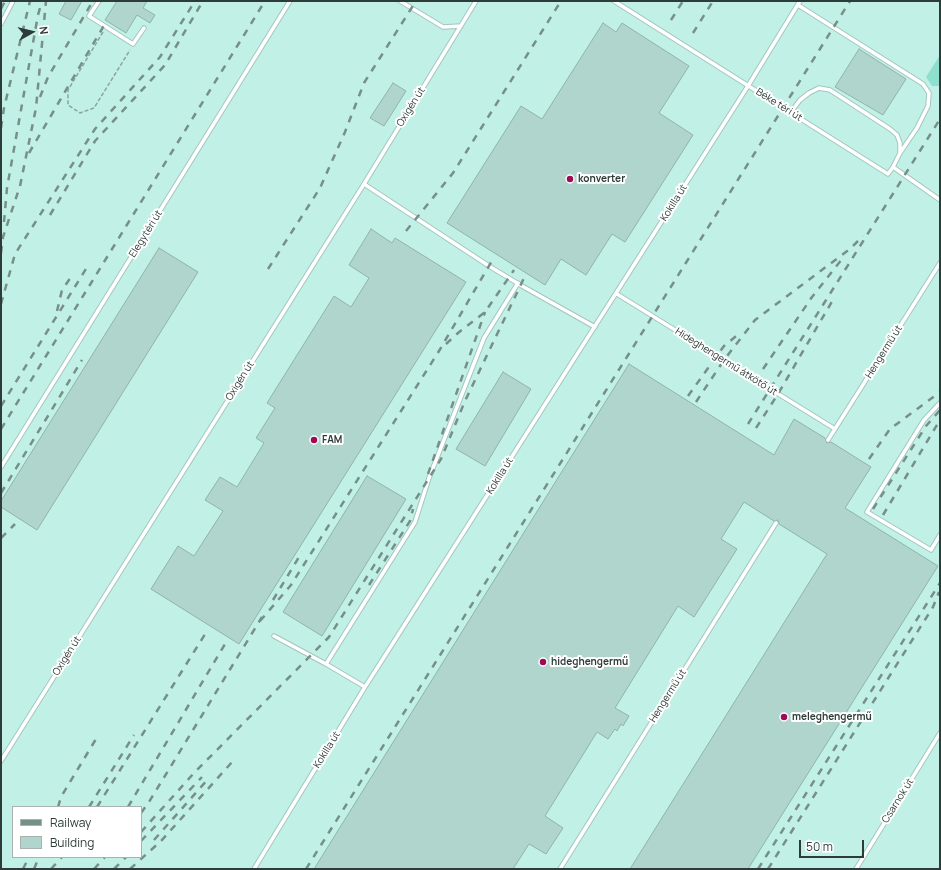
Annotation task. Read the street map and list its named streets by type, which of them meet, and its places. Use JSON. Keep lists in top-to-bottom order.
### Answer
{
  "streets": {
    "lane": [
      "Béke téri út",
      "Oxigén út",
      "Kokilla út",
      "Elegytéri út",
      "Hengermű út",
      "Hideghengermű átkötő út",
      "Csarnok út"
    ]
  },
  "crossings": [
    ["Béke téri út", "Kokilla út"],
    ["Kokilla út", "Hideghengermű átkötő út"],
    ["Hengermű út", "Hideghengermű átkötő út"]
  ],
  "places": [
    "konverter",
    "FAM",
    "hideghengermű",
    "meleghengermű"
  ],
  "legend": ["Railway", "Building"],
  "scale_bar": "50 m",
  "north": "right"
}
